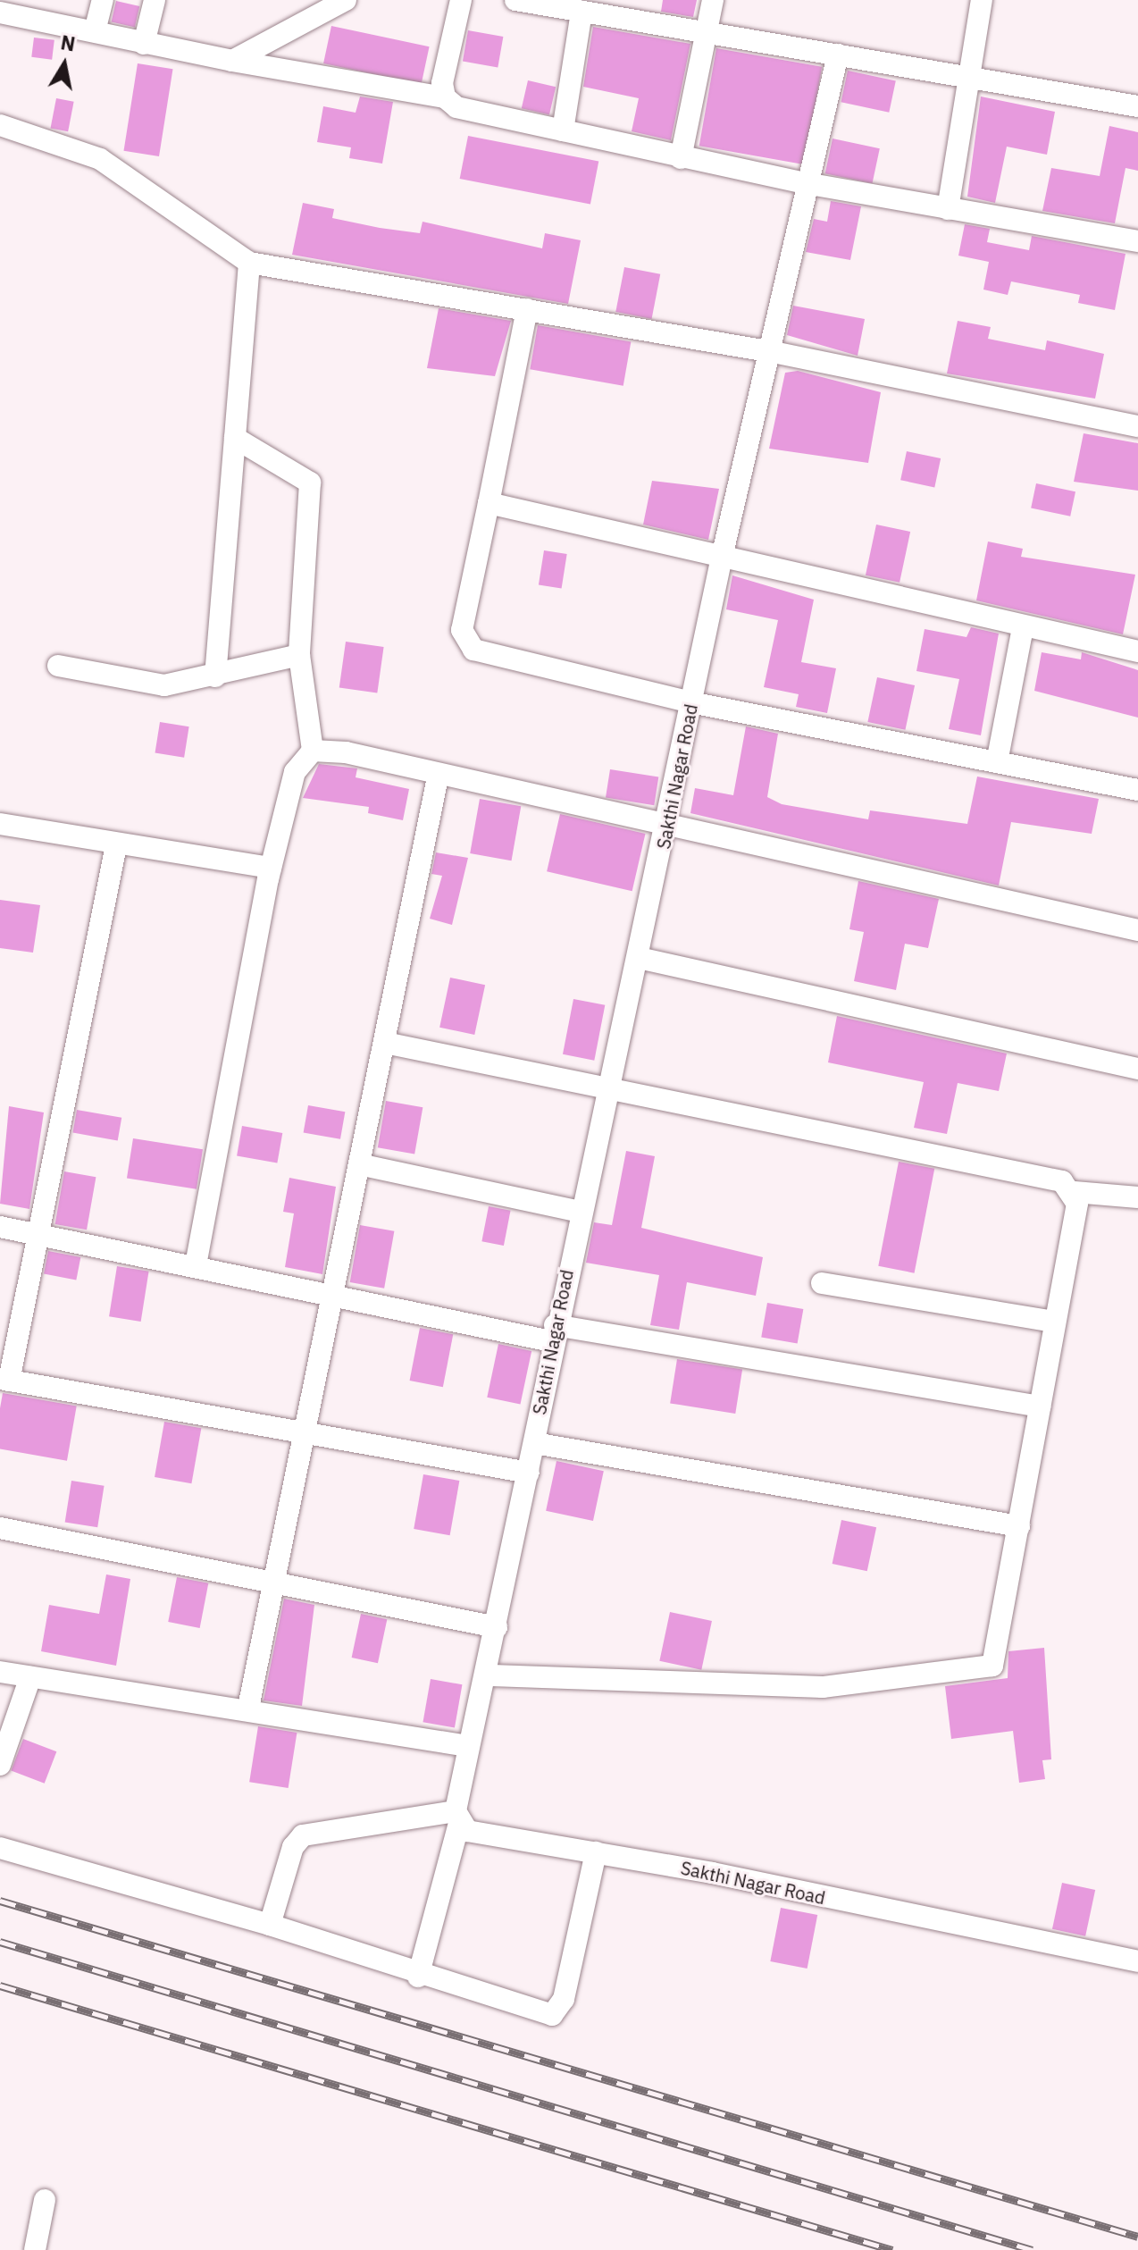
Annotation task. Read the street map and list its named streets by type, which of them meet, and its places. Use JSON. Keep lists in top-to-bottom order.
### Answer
{
  "streets": {
    "street": ["Sakthi Nagar Road"]
  },
  "north": "top"
}
